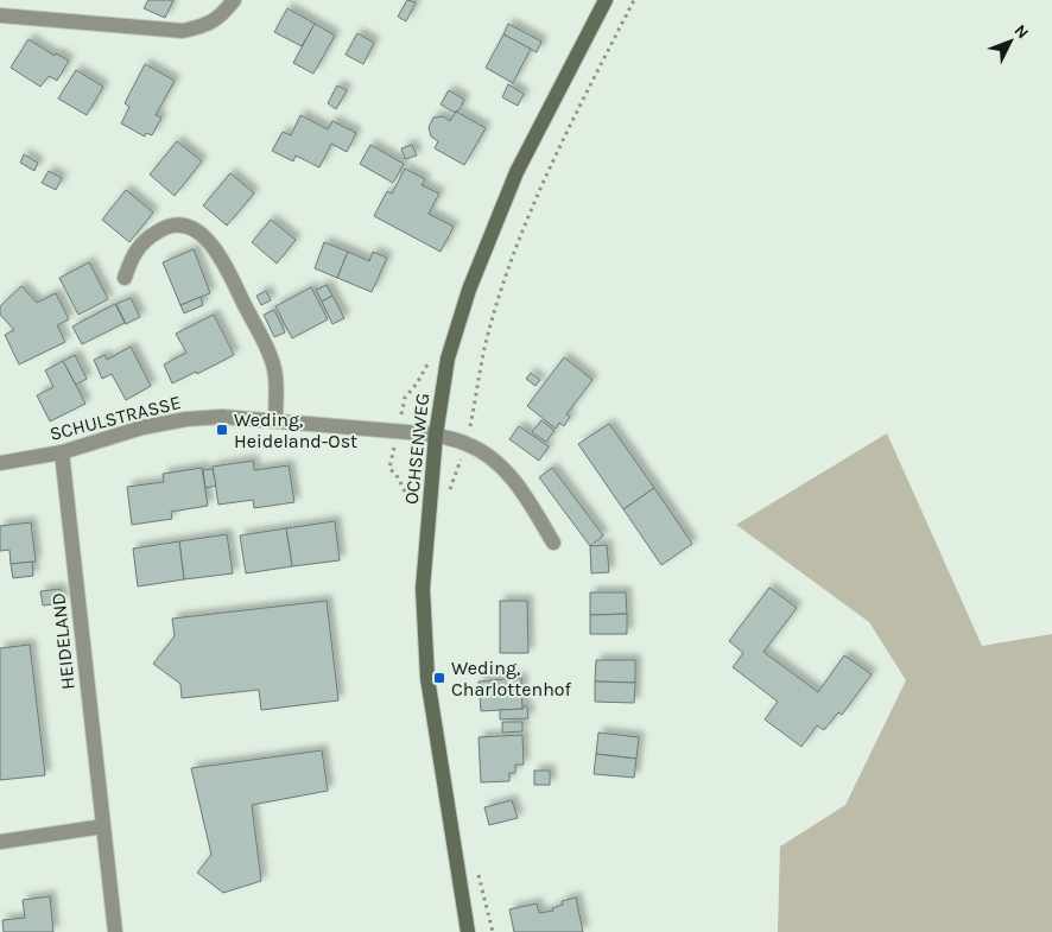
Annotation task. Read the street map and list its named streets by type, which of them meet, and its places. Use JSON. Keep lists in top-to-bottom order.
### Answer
{
  "streets": {
    "main road": ["OCHSENWEG"],
    "street": ["SCHULSTRASSE", "HEIDELAND"]
  },
  "crossings": [
    ["SCHULSTRASSE", "OCHSENWEG"],
    ["SCHULSTRASSE", "HEIDELAND"]
  ],
  "places": {
    "transit": ["Weding, Heideland-Ost", "Weding, Charlottenhof"]
  },
  "north": "top right"
}
